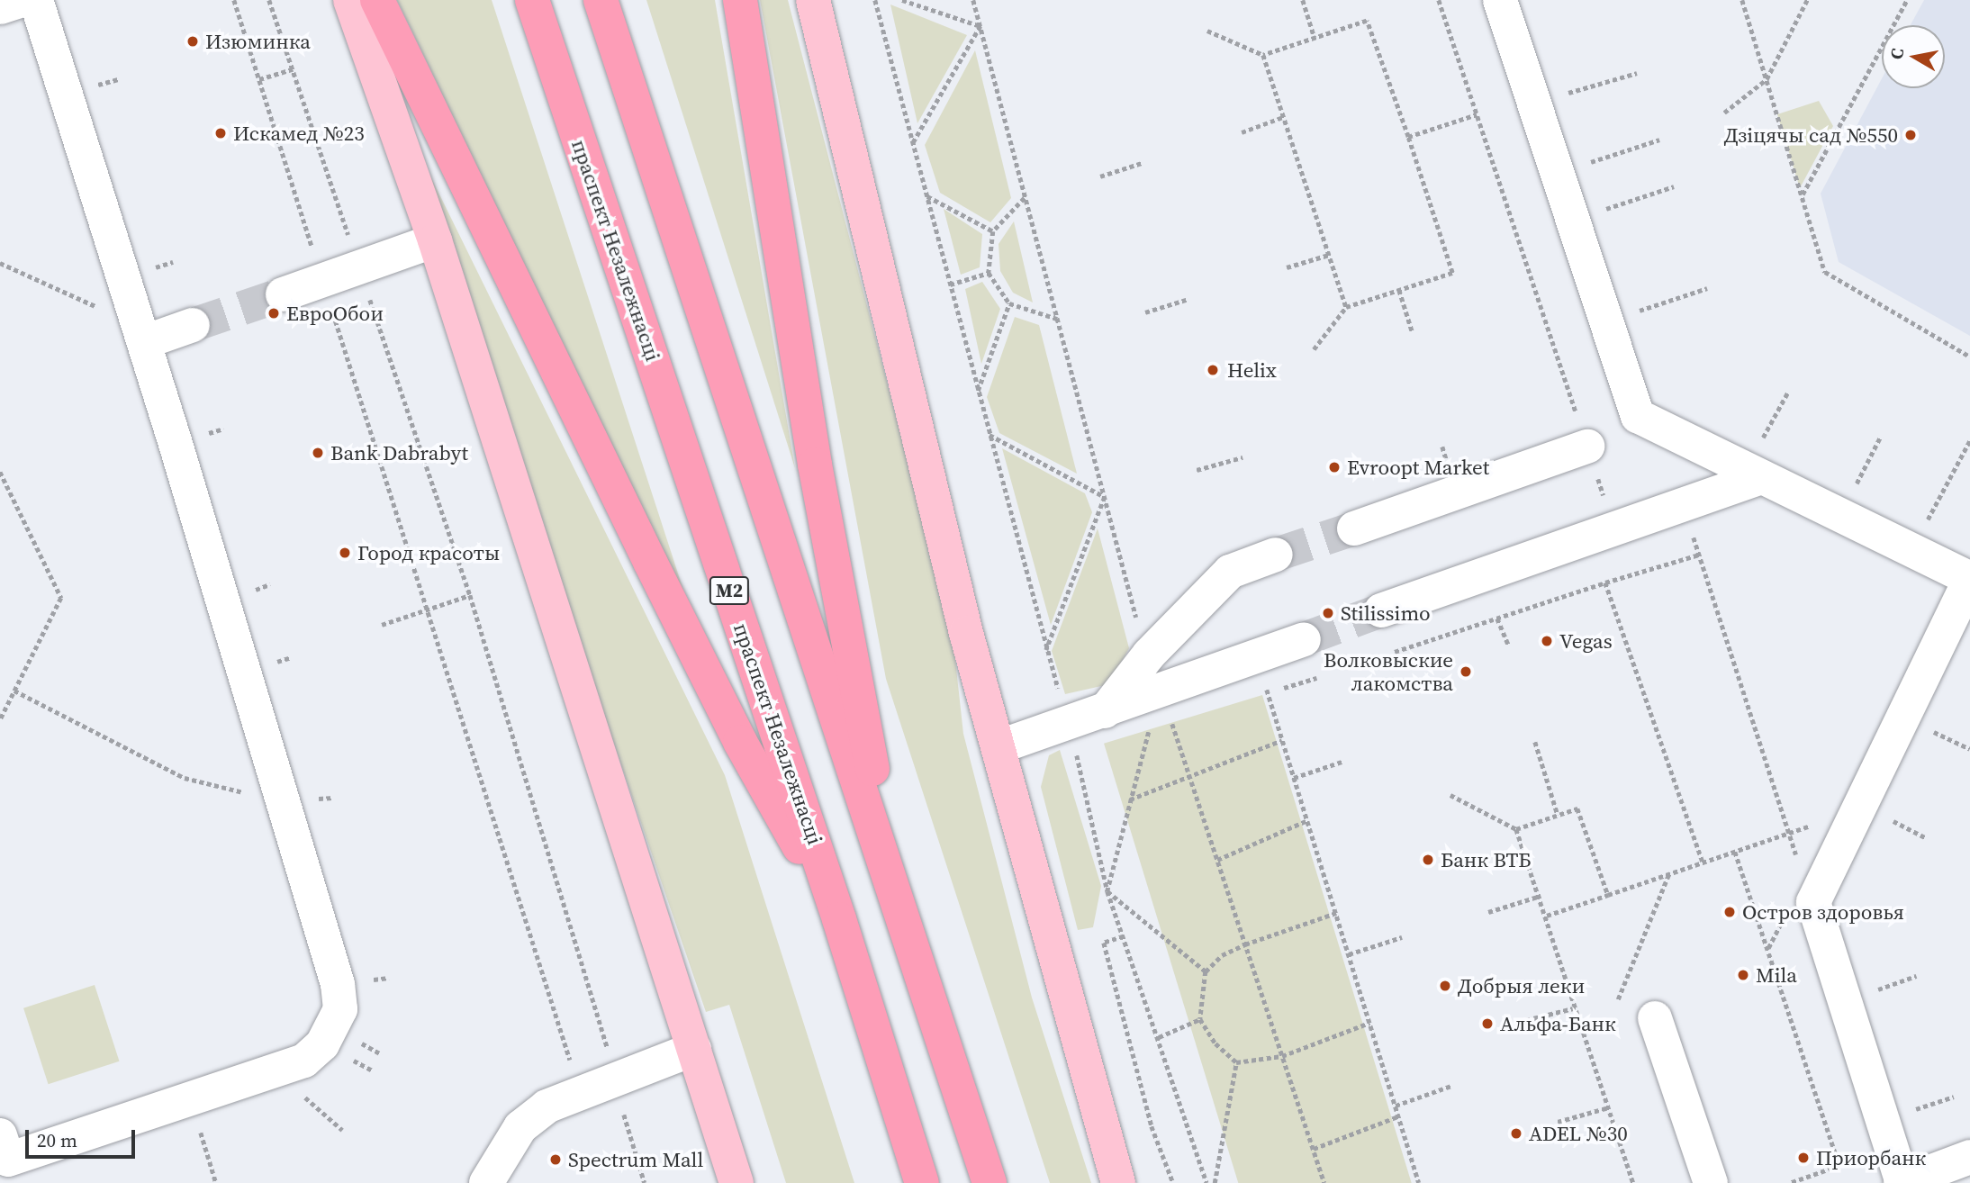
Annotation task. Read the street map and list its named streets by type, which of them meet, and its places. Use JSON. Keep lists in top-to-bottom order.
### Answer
{
  "streets": {
    "highway": ["праспект Незалежнасці", "М2"]
  },
  "places": [
    "Изюминка",
    "Искамед №23",
    "Дзіцячы сад №550",
    "ЕвроОбои",
    "Helix",
    "Bank Dabrabyt",
    "Evroopt Market",
    "Город красоты",
    "Stilissimo",
    "Vegas",
    "Волковыские лакомства",
    "Банк ВТБ",
    "Остров здоровья",
    "Mila",
    "Добрыя леки",
    "Альфа-Банк",
    "ADEL №30",
    "Приорбанк",
    "Spectrum Mall"
  ],
  "scale_bar": "20 m",
  "north": "left"
}
